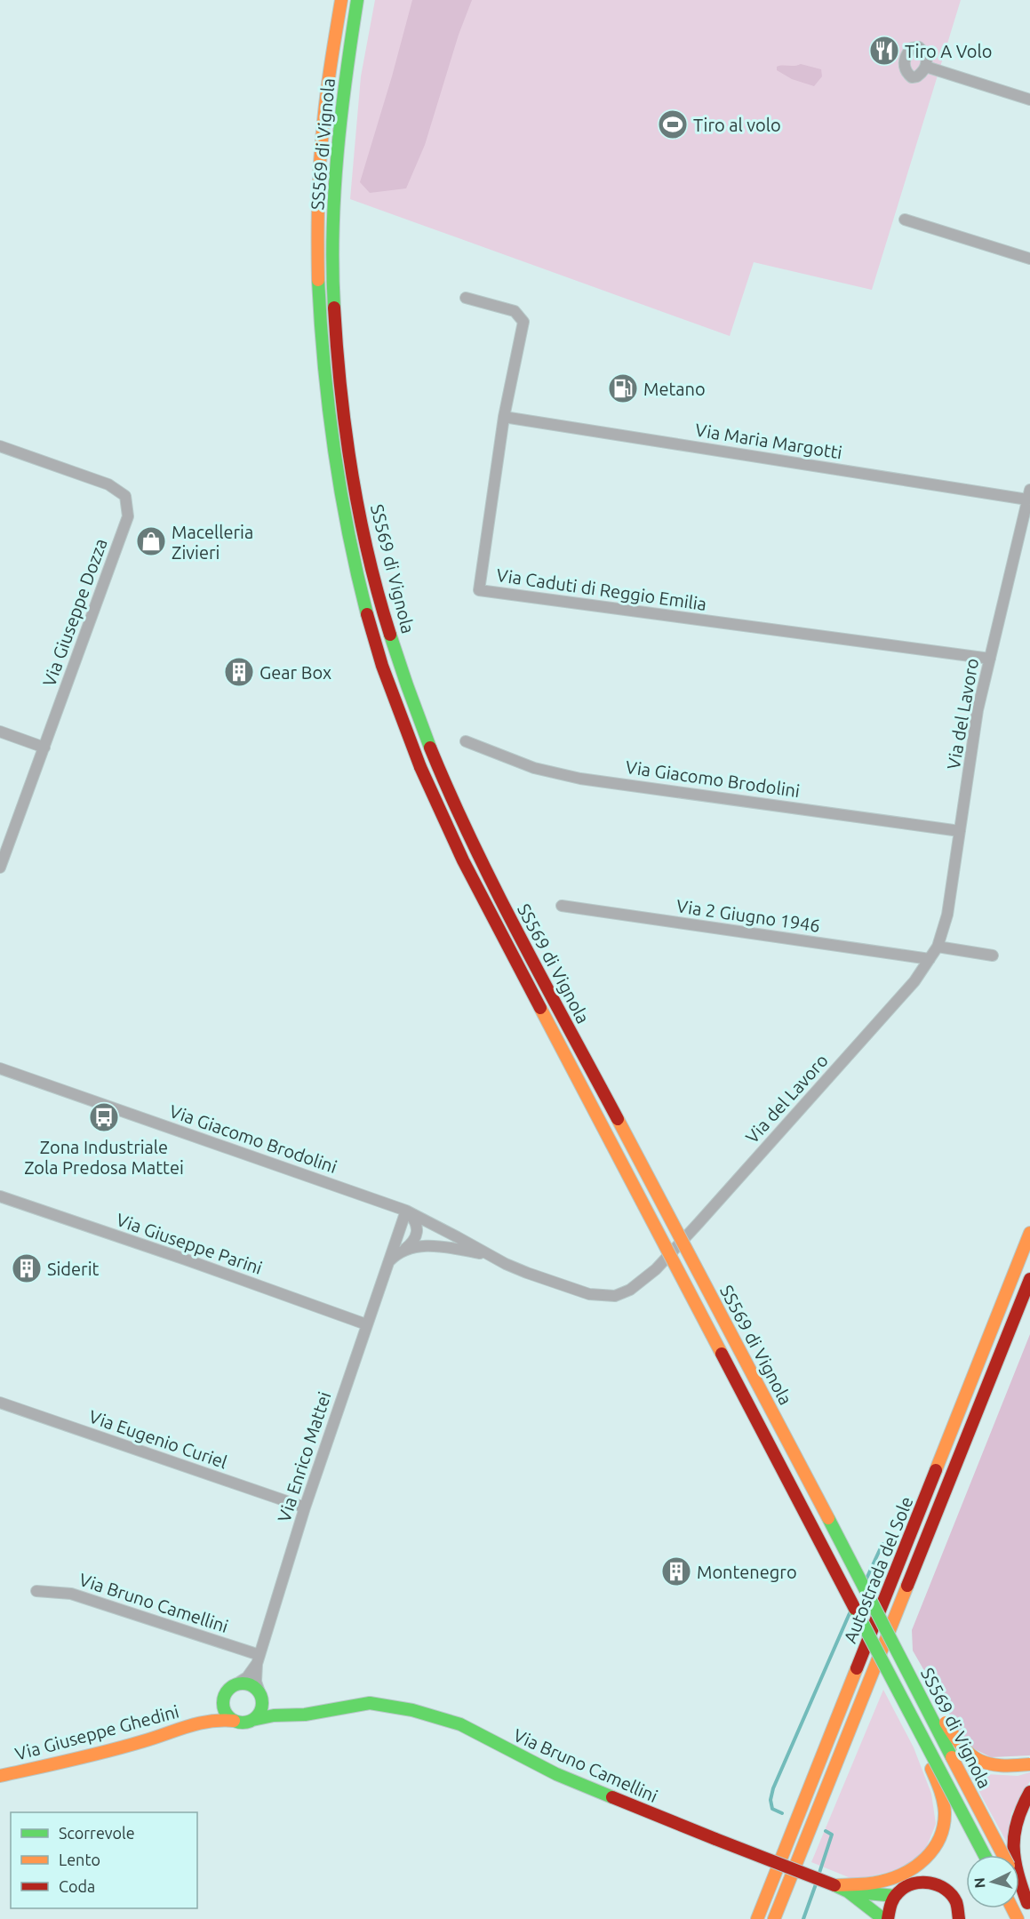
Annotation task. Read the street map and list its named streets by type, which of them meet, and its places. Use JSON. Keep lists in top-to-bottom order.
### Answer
{
  "streets": {
    "main road": [
      "SS569 di Vignola",
      "Autostrada del Sole",
      "Via Bruno Camellini",
      "Via Giuseppe Ghedini"
    ],
    "street": [
      "Via Maria Margotti",
      "Via Caduti di Reggio Emilia",
      "Via Giuseppe Dozza",
      "Via del Lavoro",
      "Via Giacomo Brodolini",
      "Via 2 Giugno 1946",
      "Via Giuseppe Parini",
      "Via Eugenio Curiel",
      "Via Enrico Mattei"
    ]
  },
  "crossings": [
    ["Via Maria Margotti", "Via Caduti di Reggio Emilia"],
    ["Via Maria Margotti", "Via del Lavoro"],
    ["Via Caduti di Reggio Emilia", "Via del Lavoro"],
    ["Via del Lavoro", "Via Giacomo Brodolini"],
    ["Via del Lavoro", "Via 2 Giugno 1946"],
    ["Via Giacomo Brodolini", "Via Enrico Mattei"],
    ["Via Giuseppe Parini", "Via Enrico Mattei"],
    ["Via Eugenio Curiel", "Via Enrico Mattei"],
    ["Via Enrico Mattei", "Via Bruno Camellini"],
    ["Via Enrico Mattei", "Via Giuseppe Ghedini"],
    ["Via Bruno Camellini", "Via Giuseppe Ghedini"]
  ],
  "places": {
    "restaurant": ["Tiro A Volo"],
    "sports": ["Tiro al volo"],
    "fuel station": ["Metano"],
    "shop": ["Macelleria Zivieri"],
    "building": ["Gear Box", "Siderit", "Montenegro"],
    "bus stop": ["Zona Industriale Zola Predosa Mattei"]
  },
  "legend": ["Scorrevole", "Lento", "Coda"],
  "north": "left"
}
